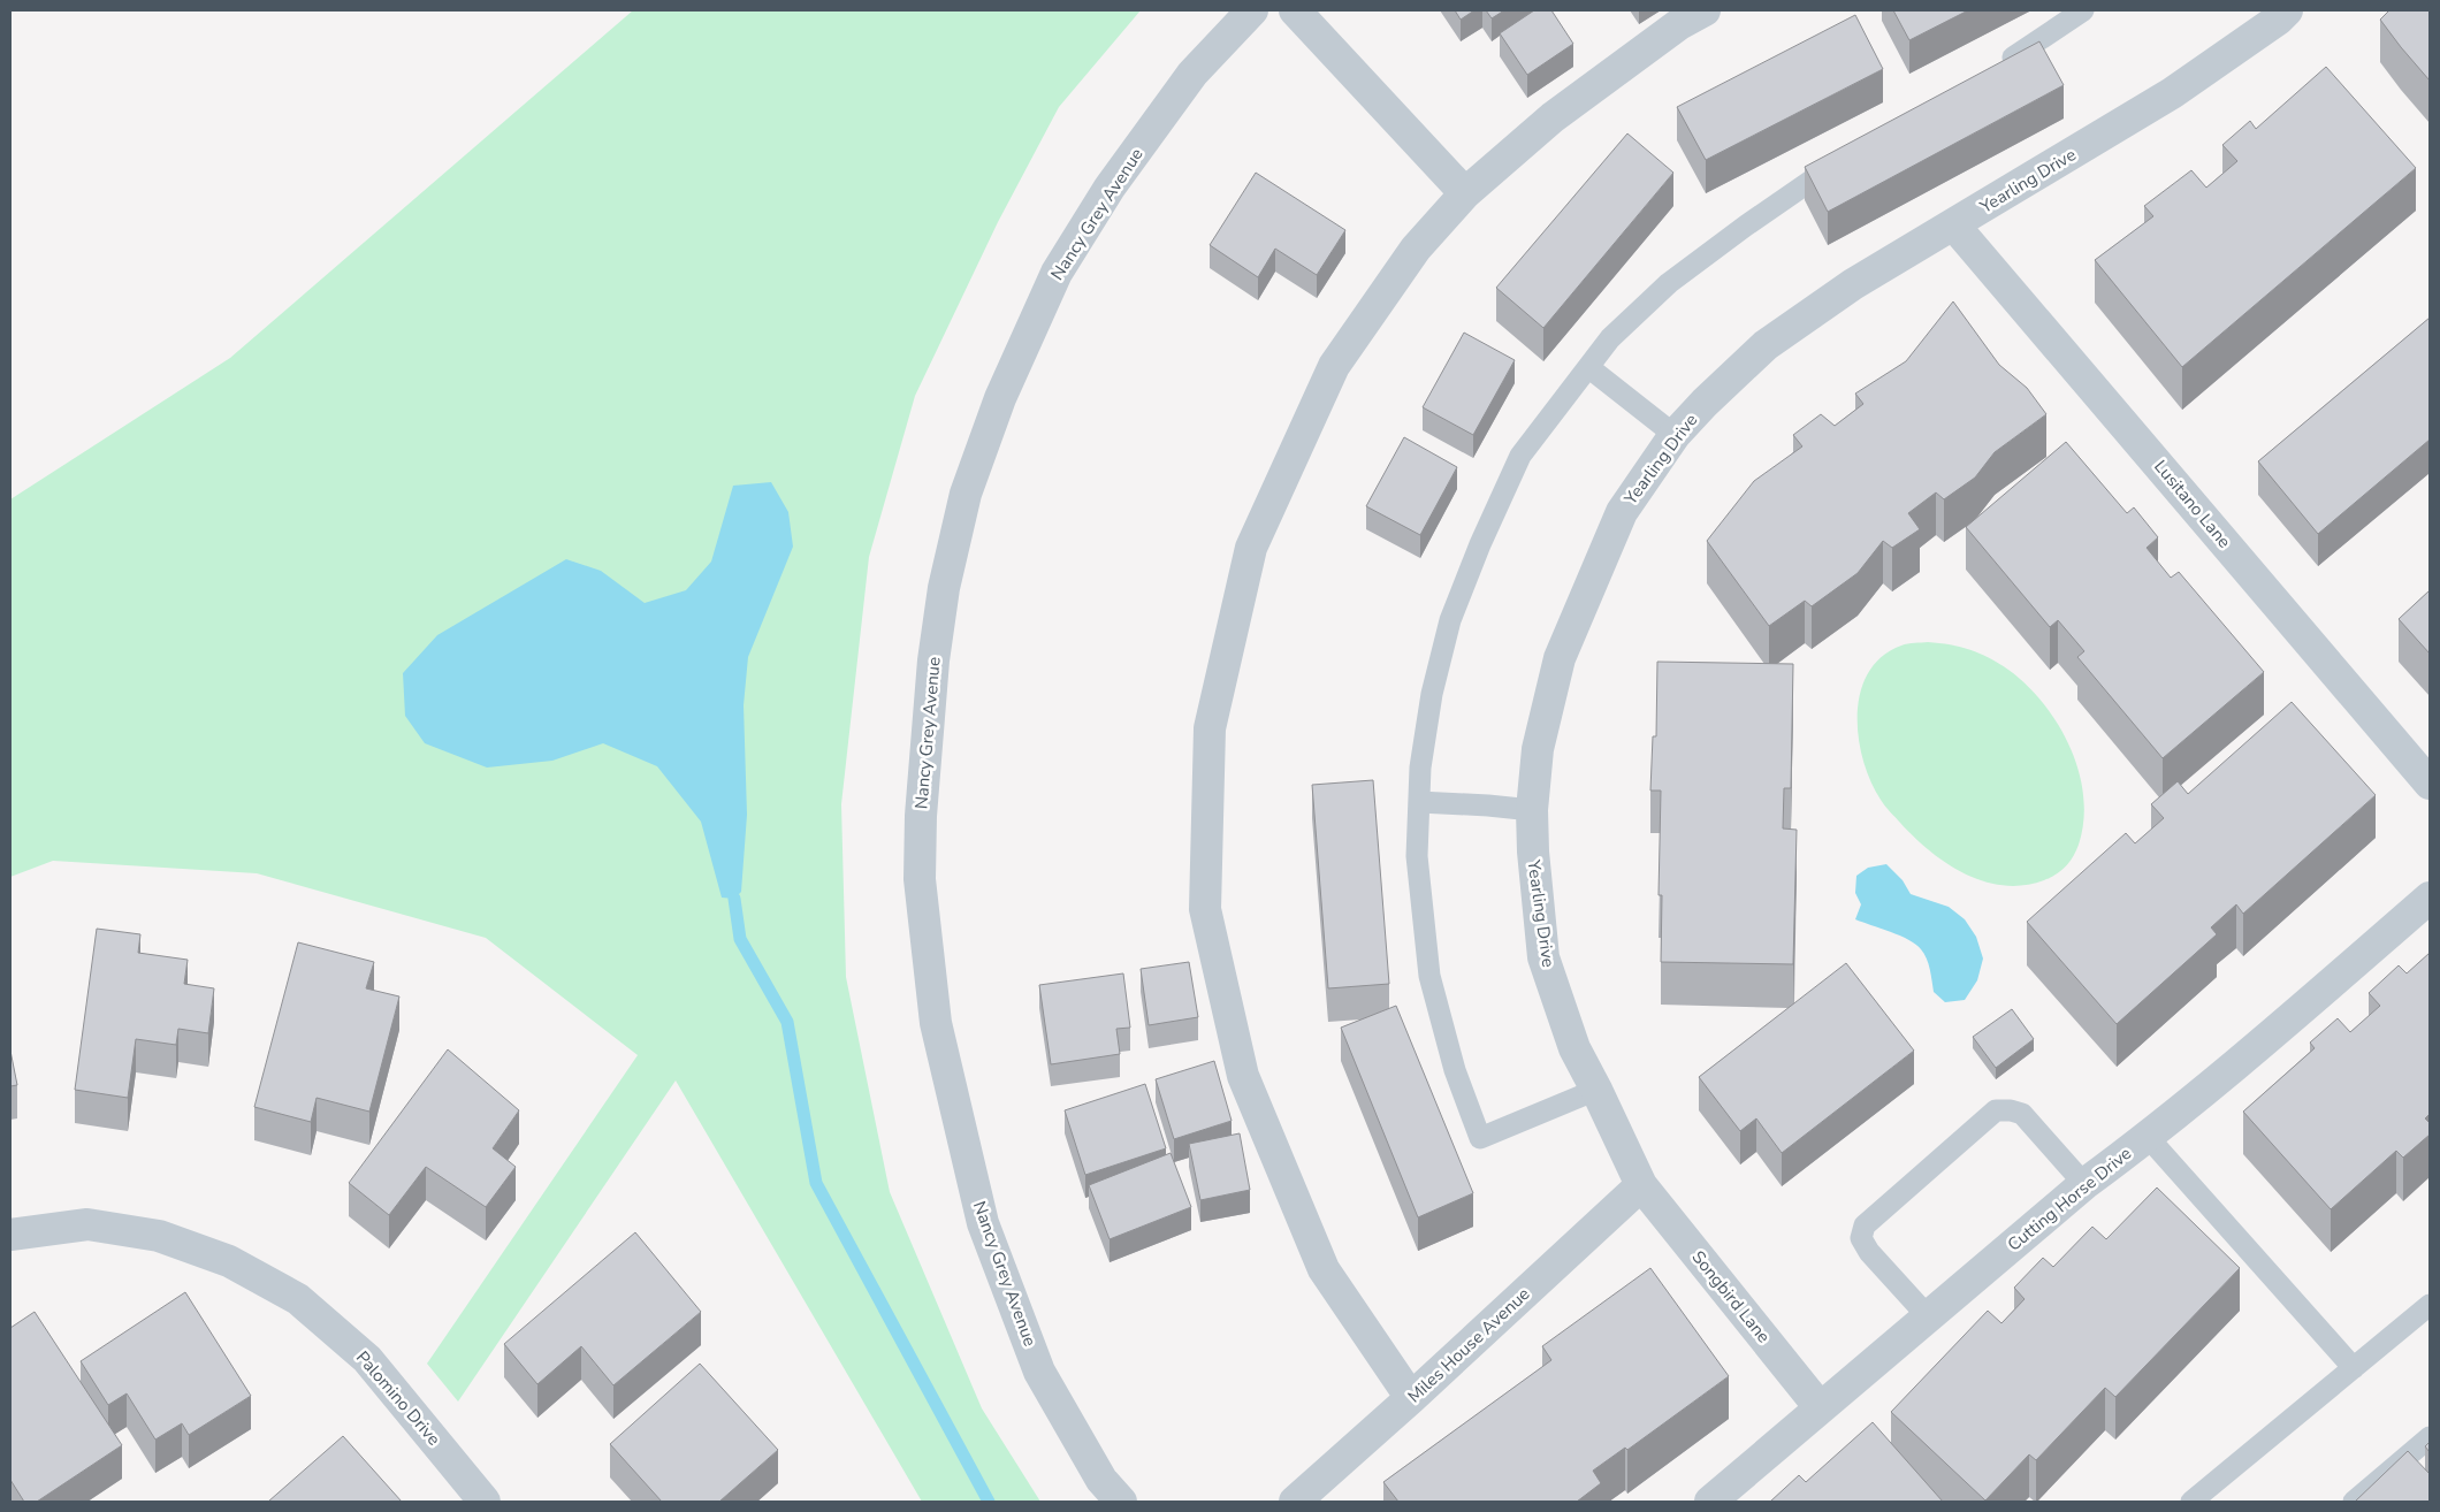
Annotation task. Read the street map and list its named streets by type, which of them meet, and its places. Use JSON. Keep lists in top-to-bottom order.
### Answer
{
  "streets": {
    "street": [
      "Yearling Drive",
      "Nancy Grey Avenue",
      "Lusitano Lane",
      "Cutting Horse Drive",
      "Songbird Lane",
      "Miles House Avenue",
      "Palomino Drive"
    ]
  },
  "crossings": [
    ["Yearling Drive", "Lusitano Lane"],
    ["Yearling Drive", "Songbird Lane"],
    ["Yearling Drive", "Miles House Avenue"],
    ["Cutting Horse Drive", "Songbird Lane"],
    ["Songbird Lane", "Miles House Avenue"]
  ]
}
